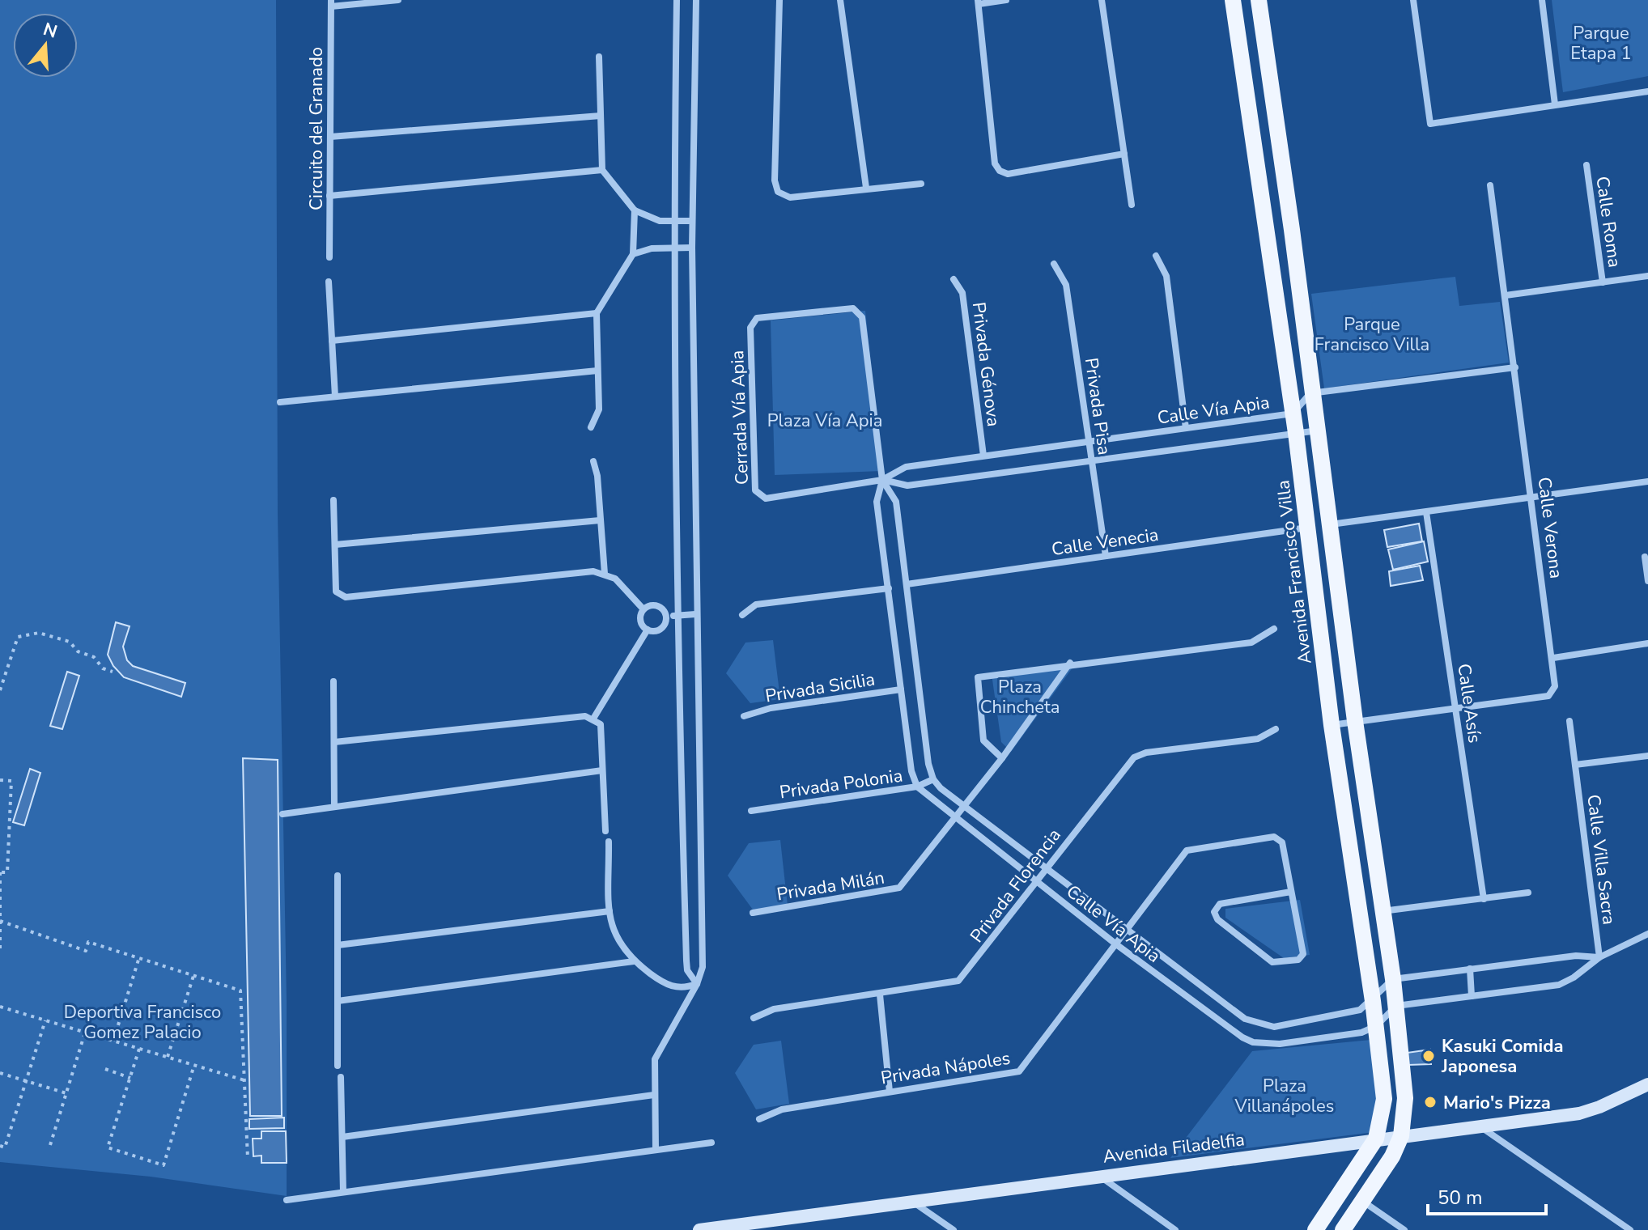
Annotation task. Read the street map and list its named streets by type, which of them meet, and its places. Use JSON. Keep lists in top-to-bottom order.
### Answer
{
  "streets": {
    "main road": ["Avenida Francisco Villa"],
    "street": [
      "Circuito del Granado",
      "Calle Roma",
      "Privada Génova",
      "Privada Pisa",
      "Calle Vía Apia",
      "Cerrada Vía Apia",
      "Calle Verona",
      "Calle Venecia",
      "Privada Sicilia",
      "Calle Asís",
      "Privada Polonia",
      "Calle Villa Sacra",
      "Privada Milán",
      "Privada Florencia",
      "Privada Nápoles",
      "Avenida Filadelfia"
    ]
  },
  "crossings": [
    ["Privada Génova", "Calle Vía Apia"],
    ["Privada Pisa", "Calle Vía Apia"],
    ["Privada Pisa", "Calle Venecia"],
    ["Calle Vía Apia", "Cerrada Vía Apia"],
    ["Calle Vía Apia", "Avenida Francisco Villa"],
    ["Calle Vía Apia", "Privada Polonia"],
    ["Calle Vía Apia", "Privada Milán"],
    ["Calle Vía Apia", "Privada Florencia"],
    ["Calle Vía Apia", "Privada Nápoles"],
    ["Calle Verona", "Calle Asís"],
    ["Calle Venecia", "Avenida Francisco Villa"],
    ["Avenida Francisco Villa", "Avenida Filadelfia"]
  ],
  "parks": [
    "Parque Etapa 1",
    "Parque Francisco Villa",
    "Plaza Vía Apia",
    "Plaza Chincheta",
    "Deportiva Francisco Gomez Palacio",
    "Plaza Villanápoles"
  ],
  "places": ["Kasuki Comida Japonesa", "Mario's Pizza"],
  "scale_bar": "50 m",
  "north": "top"
}
